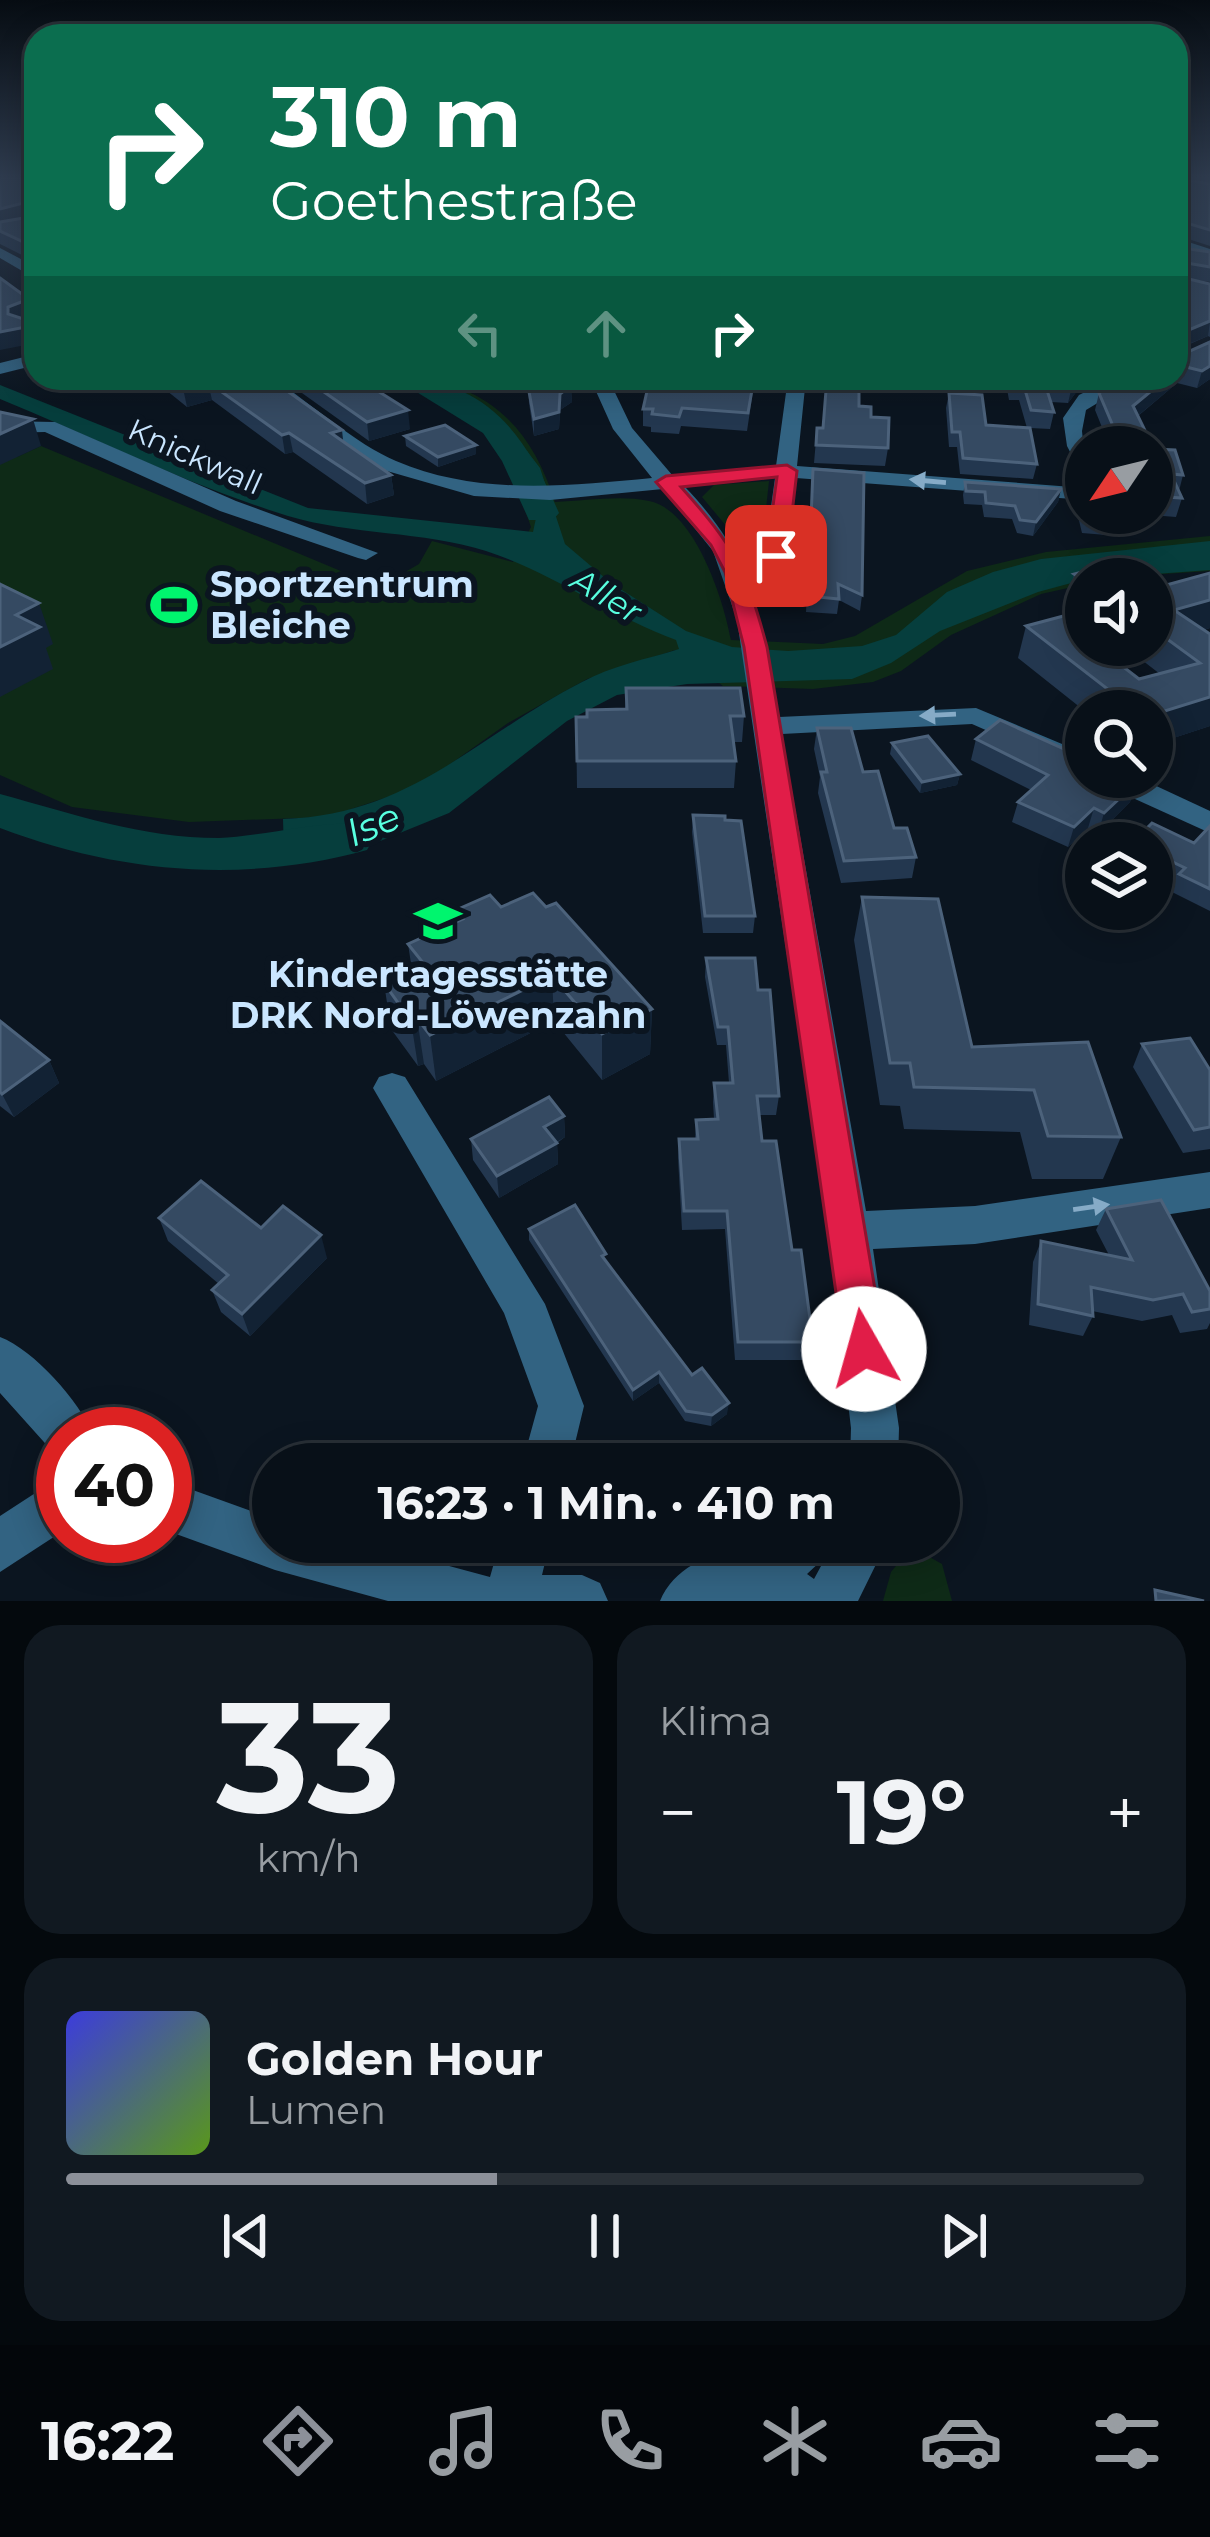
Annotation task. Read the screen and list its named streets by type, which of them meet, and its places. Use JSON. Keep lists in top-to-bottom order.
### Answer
{
  "streets": {
    "street": ["Knickwall"]
  },
  "water": ["Aller", "Ise"],
  "places": {
    "sports": ["Sportzentrum Bleiche"],
    "school or university": ["Kindertagesstätte DRK Nord-Löwenzahn"]
  },
  "north": "bottom left",
  "page": {
    "turn": ["310 m", "Goethestraße"],
    "limit": "40",
    "trip": "16:23 · 1 Min. · 410 m",
    "tile": [
      ["33", "km/h"],
      "Klima"
    ],
    "heat": ["−", "19°", "+"],
    "song": ["Golden Hour", "Lumen"],
    "tabs": "16:22"
  }
}
